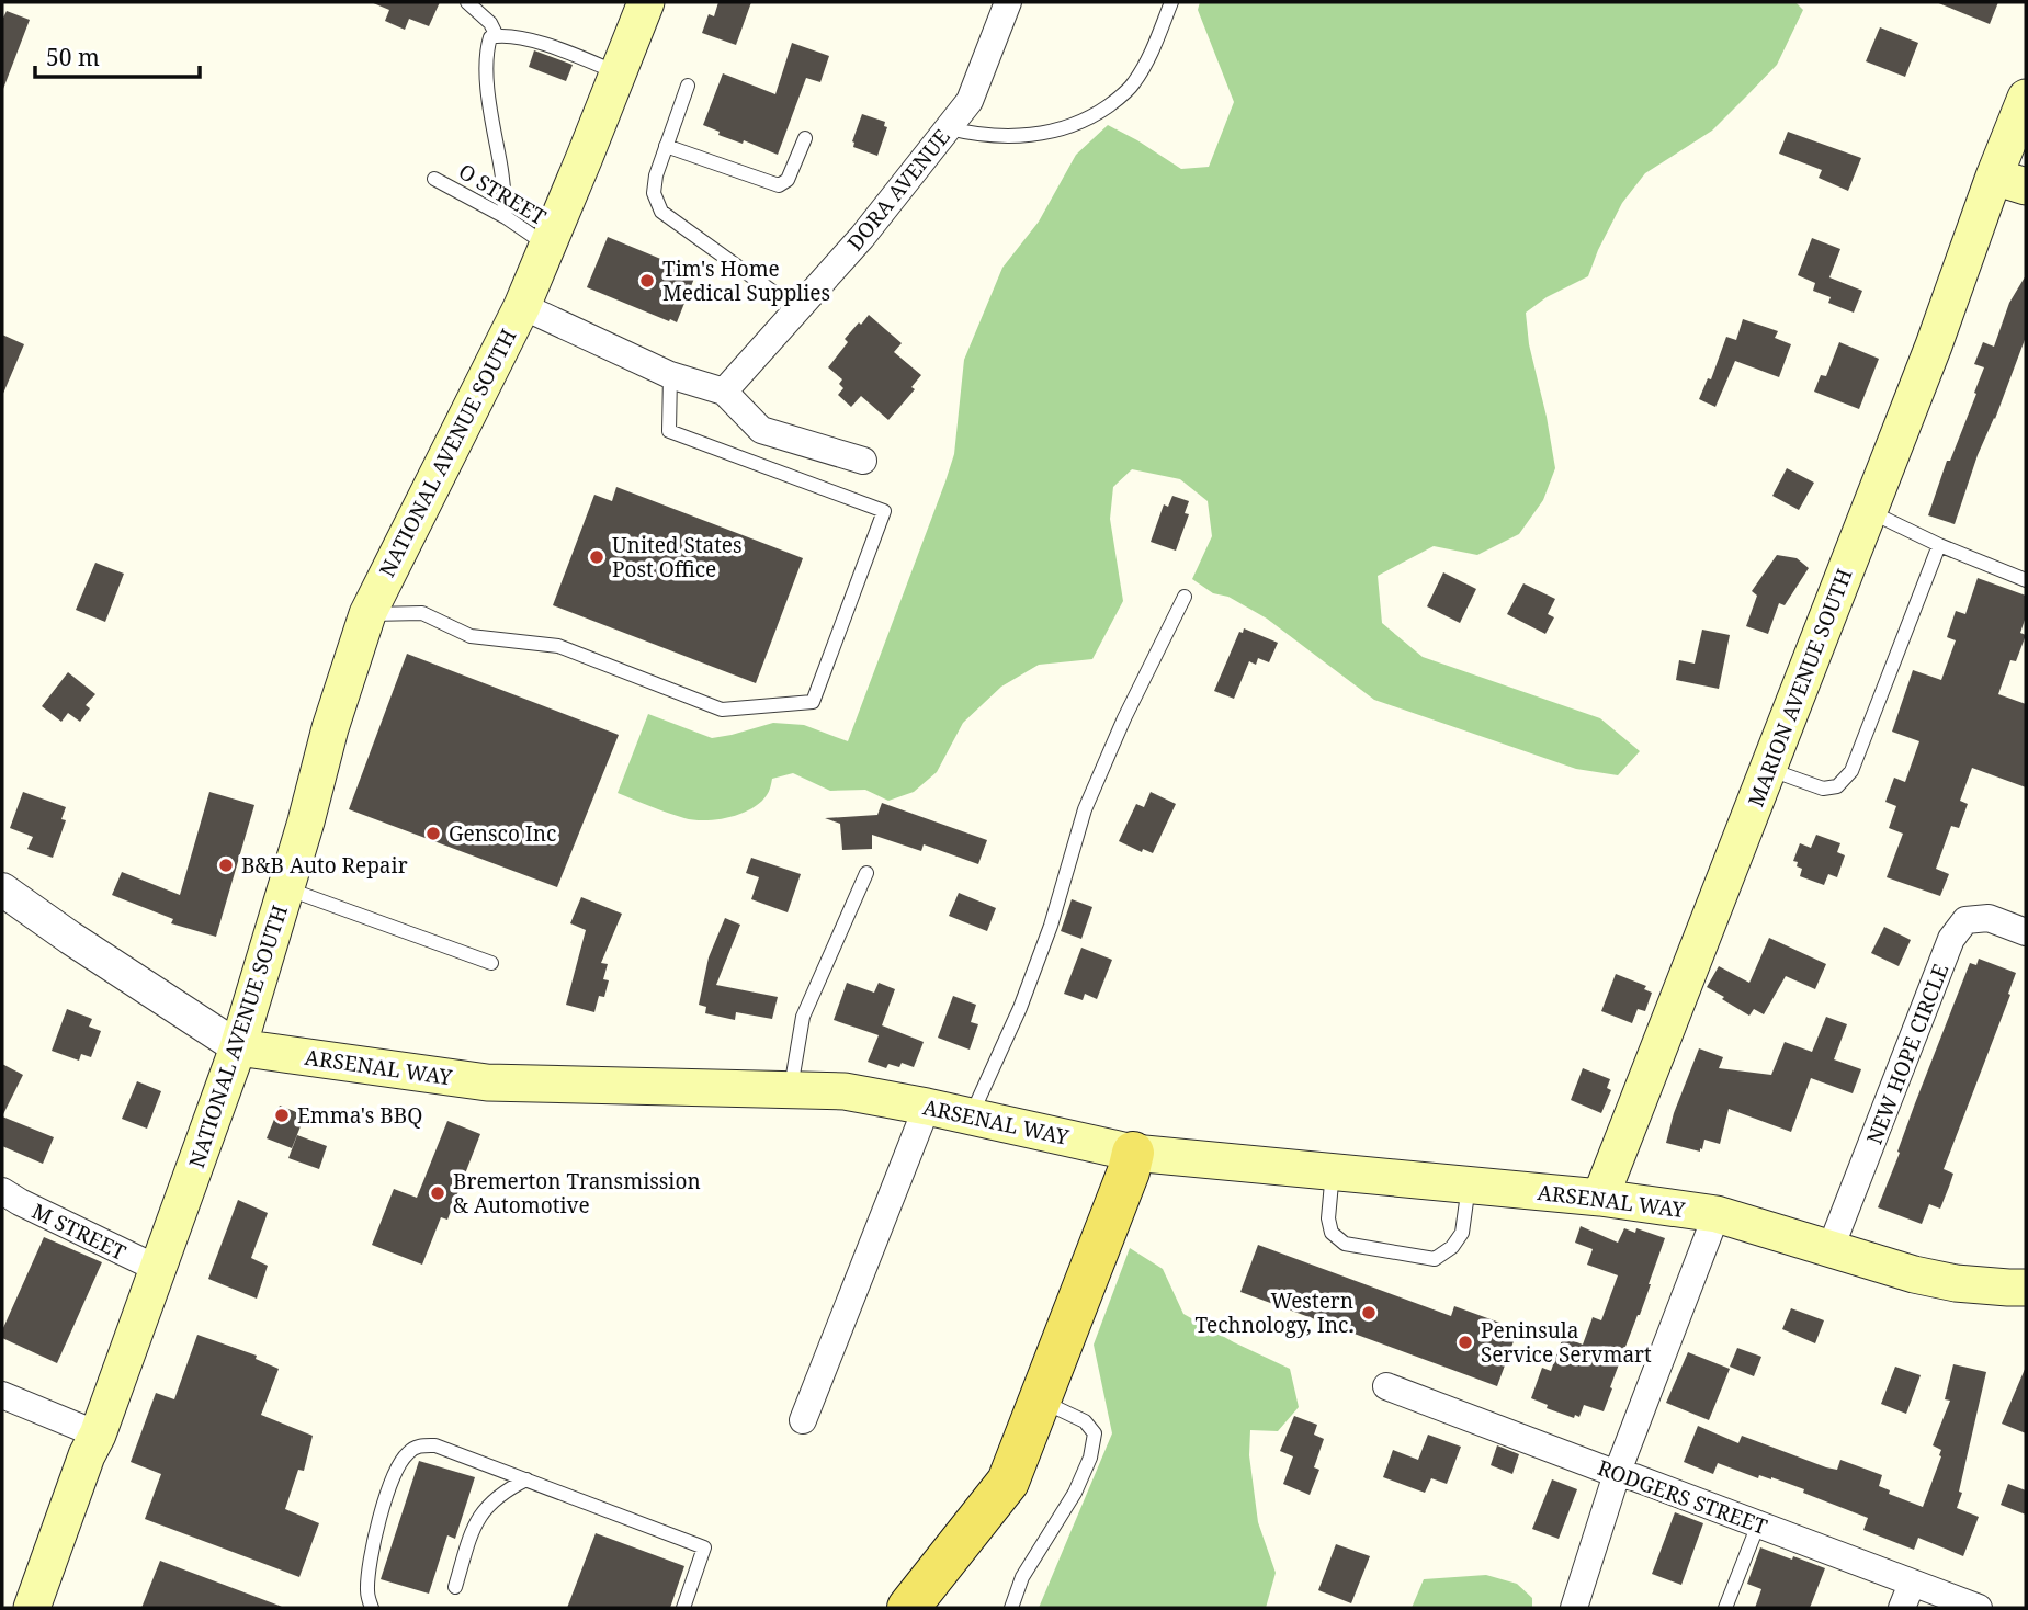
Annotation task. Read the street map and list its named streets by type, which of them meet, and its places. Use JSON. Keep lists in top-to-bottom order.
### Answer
{
  "streets": {
    "main road": ["NATIONAL AVENUE SOUTH", "MARION AVENUE SOUTH", "ARSENAL WAY"],
    "street": [
      "DORA AVENUE",
      "NEW HOPE CIRCLE",
      "M STREET",
      "RODGERS STREET"
    ],
    "lane": ["O STREET"]
  },
  "crossings": [
    ["O STREET", "NATIONAL AVENUE SOUTH"],
    ["NATIONAL AVENUE SOUTH", "ARSENAL WAY"],
    ["NATIONAL AVENUE SOUTH", "M STREET"],
    ["MARION AVENUE SOUTH", "ARSENAL WAY"],
    ["NEW HOPE CIRCLE", "ARSENAL WAY"]
  ],
  "places": [
    "Tim's Home Medical Supplies",
    "United States Post Office",
    "Gensco Inc",
    "B&B Auto Repair",
    "Emma's BBQ",
    "Bremerton Transmission & Automotive",
    "Western Technology, Inc.",
    "Peninsula Service Servmart"
  ],
  "scale_bar": "50 m"
}
